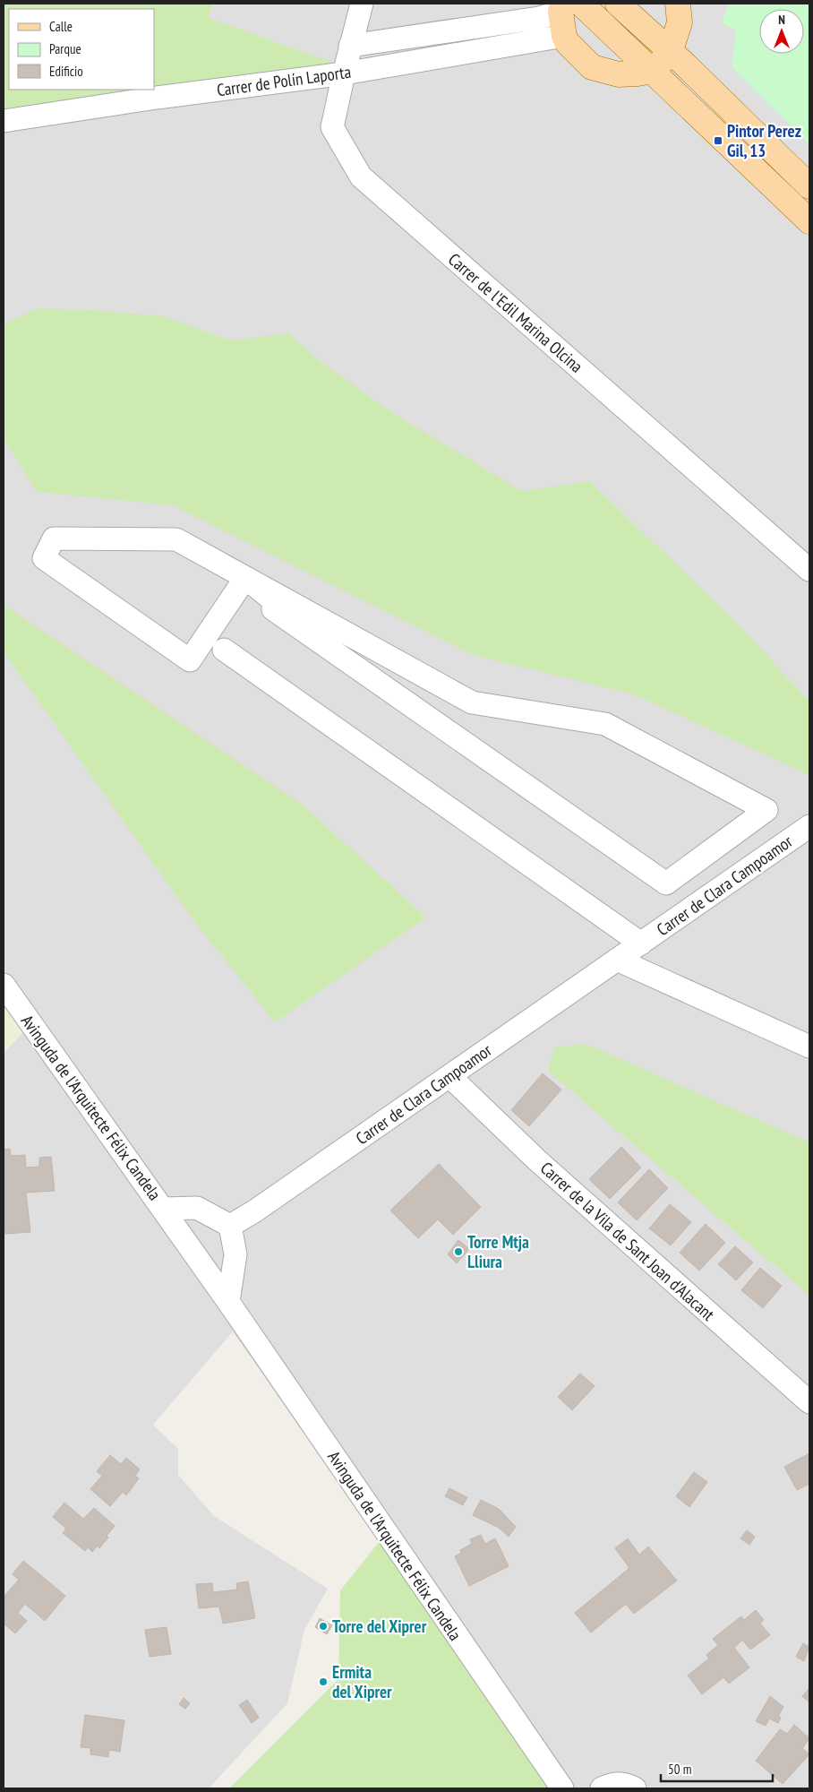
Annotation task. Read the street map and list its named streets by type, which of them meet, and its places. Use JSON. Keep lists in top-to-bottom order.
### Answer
{
  "streets": {
    "street": [
      "Carrer de Polín Laporta",
      "Carrer de l'Edil Marina Olcina",
      "Carrer de Clara Campoamor",
      "Avinguda de l'Arquitecte Félix Candela",
      "Carrer de la Vila de Sant Joan d'Alacant"
    ]
  },
  "crossings": [
    ["Carrer de Polín Laporta", "Carrer de l'Edil Marina Olcina"],
    ["Carrer de Clara Campoamor", "Avinguda de l'Arquitecte Félix Candela"],
    ["Carrer de Clara Campoamor", "Carrer de la Vila de Sant Joan d'Alacant"]
  ],
  "places": {
    "transit": ["Pintor Perez Gil, 13"],
    "other": ["Torre Mtja Lliura", "Torre del Xiprer", "Ermita del Xiprer"]
  },
  "legend": ["Calle", "Parque", "Edificio"],
  "scale_bar": "50 m",
  "north": "top"
}
